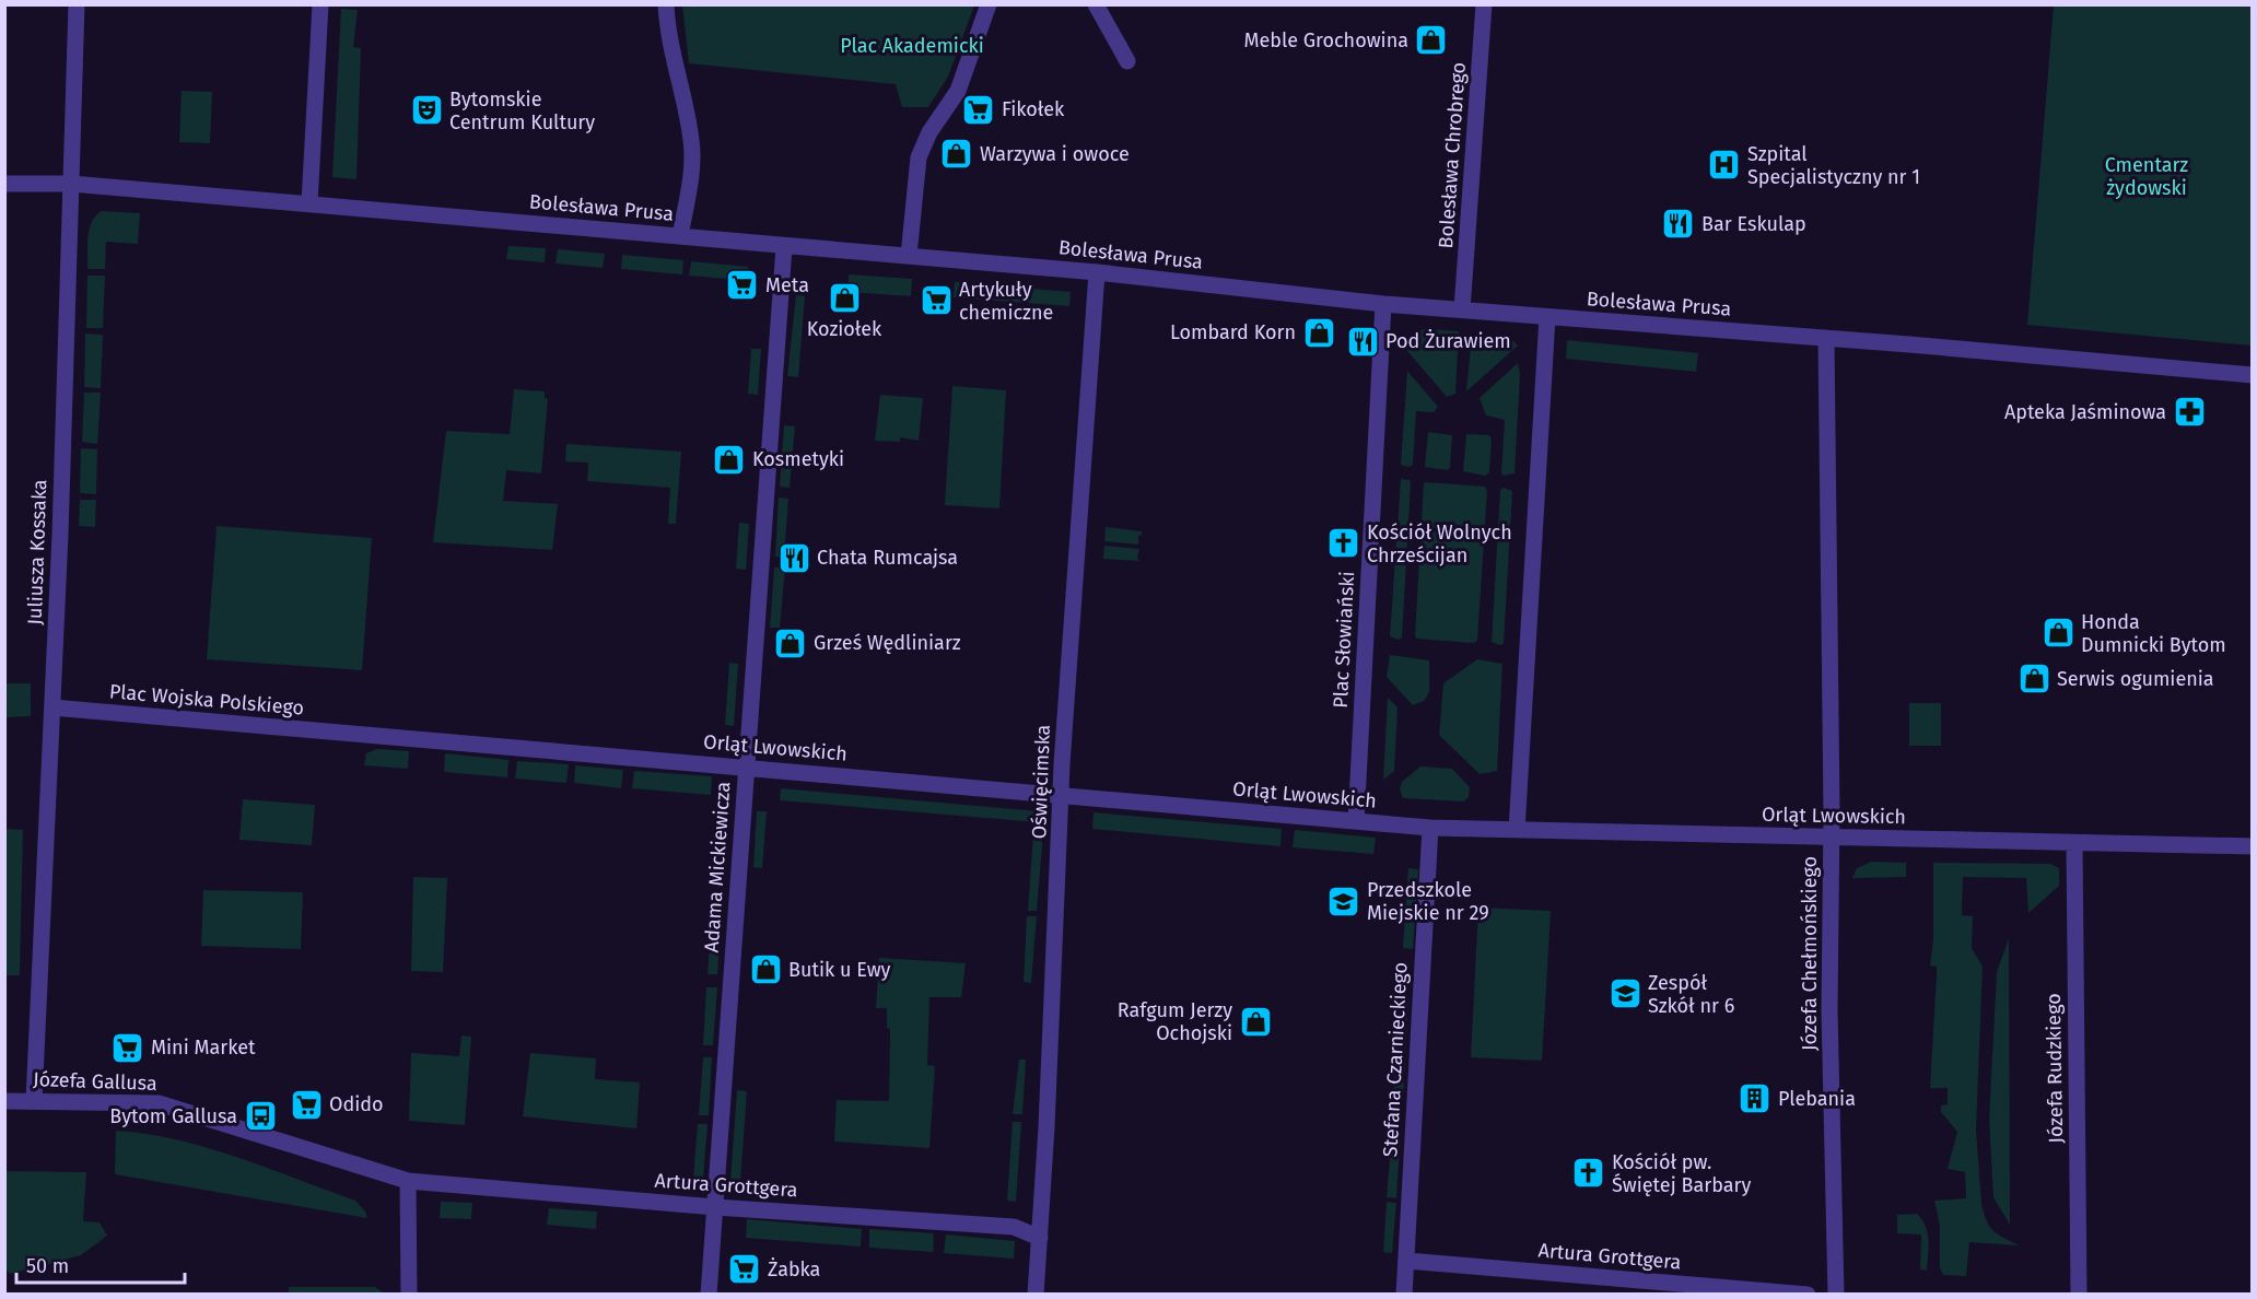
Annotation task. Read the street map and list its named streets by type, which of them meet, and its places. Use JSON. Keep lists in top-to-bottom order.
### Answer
{
  "streets": {
    "street": [
      "Bolesława Chrobrego",
      "Bolesława Prusa",
      "Juliusza Kossaka",
      "Plac Słowiański",
      "Plac Wojska Polskiego",
      "Orląt Lwowskich",
      "Oświęcimska",
      "Adama Mickiewicza",
      "Józefa Chełmońskiego",
      "Stefana Czarnieckiego",
      "Józefa Rudzkiego",
      "Józefa Gallusa",
      "Artura Grottgera"
    ]
  },
  "crossings": [
    ["Bolesława Chrobrego", "Bolesława Prusa"],
    ["Bolesława Prusa", "Juliusza Kossaka"],
    ["Bolesława Prusa", "Plac Słowiański"],
    ["Bolesława Prusa", "Oświęcimska"],
    ["Bolesława Prusa", "Adama Mickiewicza"],
    ["Bolesława Prusa", "Józefa Chełmońskiego"],
    ["Juliusza Kossaka", "Plac Wojska Polskiego"],
    ["Juliusza Kossaka", "Józefa Gallusa"],
    ["Plac Słowiański", "Orląt Lwowskich"],
    ["Plac Wojska Polskiego", "Orląt Lwowskich"],
    ["Orląt Lwowskich", "Oświęcimska"],
    ["Orląt Lwowskich", "Adama Mickiewicza"],
    ["Orląt Lwowskich", "Józefa Chełmońskiego"],
    ["Orląt Lwowskich", "Stefana Czarnieckiego"],
    ["Orląt Lwowskich", "Józefa Rudzkiego"],
    ["Oświęcimska", "Artura Grottgera"],
    ["Adama Mickiewicza", "Artura Grottgera"],
    ["Stefana Czarnieckiego", "Artura Grottgera"],
    ["Józefa Gallusa", "Artura Grottgera"]
  ],
  "parks": ["Plac Akademicki", "Cmentarz żydowski"],
  "places": {
    "shop": [
      "Meble Grochowina",
      "Warzywa i owoce",
      "Koziołek",
      "Lombard Korn",
      "Kosmetyki",
      "Honda Dumnicki Bytom",
      "Grześ Wędliniarz",
      "Serwis ogumienia",
      "Butik u Ewy",
      "Rafgum Jerzy Ochojski"
    ],
    "supermarket": [
      "Fikołek",
      "Meta",
      "Artykuły chemiczne",
      "Mini Market",
      "Odido",
      "Żabka"
    ],
    "theatre": ["Bytomskie Centrum Kultury"],
    "hospital": ["Szpital Specjalistyczny nr 1"],
    "restaurant": ["Bar Eskulap", "Pod Żurawiem", "Chata Rumcajsa"],
    "pharmacy": ["Apteka Jaśminowa"],
    "church": ["Kościół Wolnych Chrześcijan", "Kościół pw. Świętej Barbary"],
    "school or university": ["Przedszkole Miejskie nr 29", "Zespół Szkół nr 6"],
    "building": ["Plebania"],
    "bus stop": ["Bytom Gallusa"]
  },
  "scale_bar": "50 m"
}
